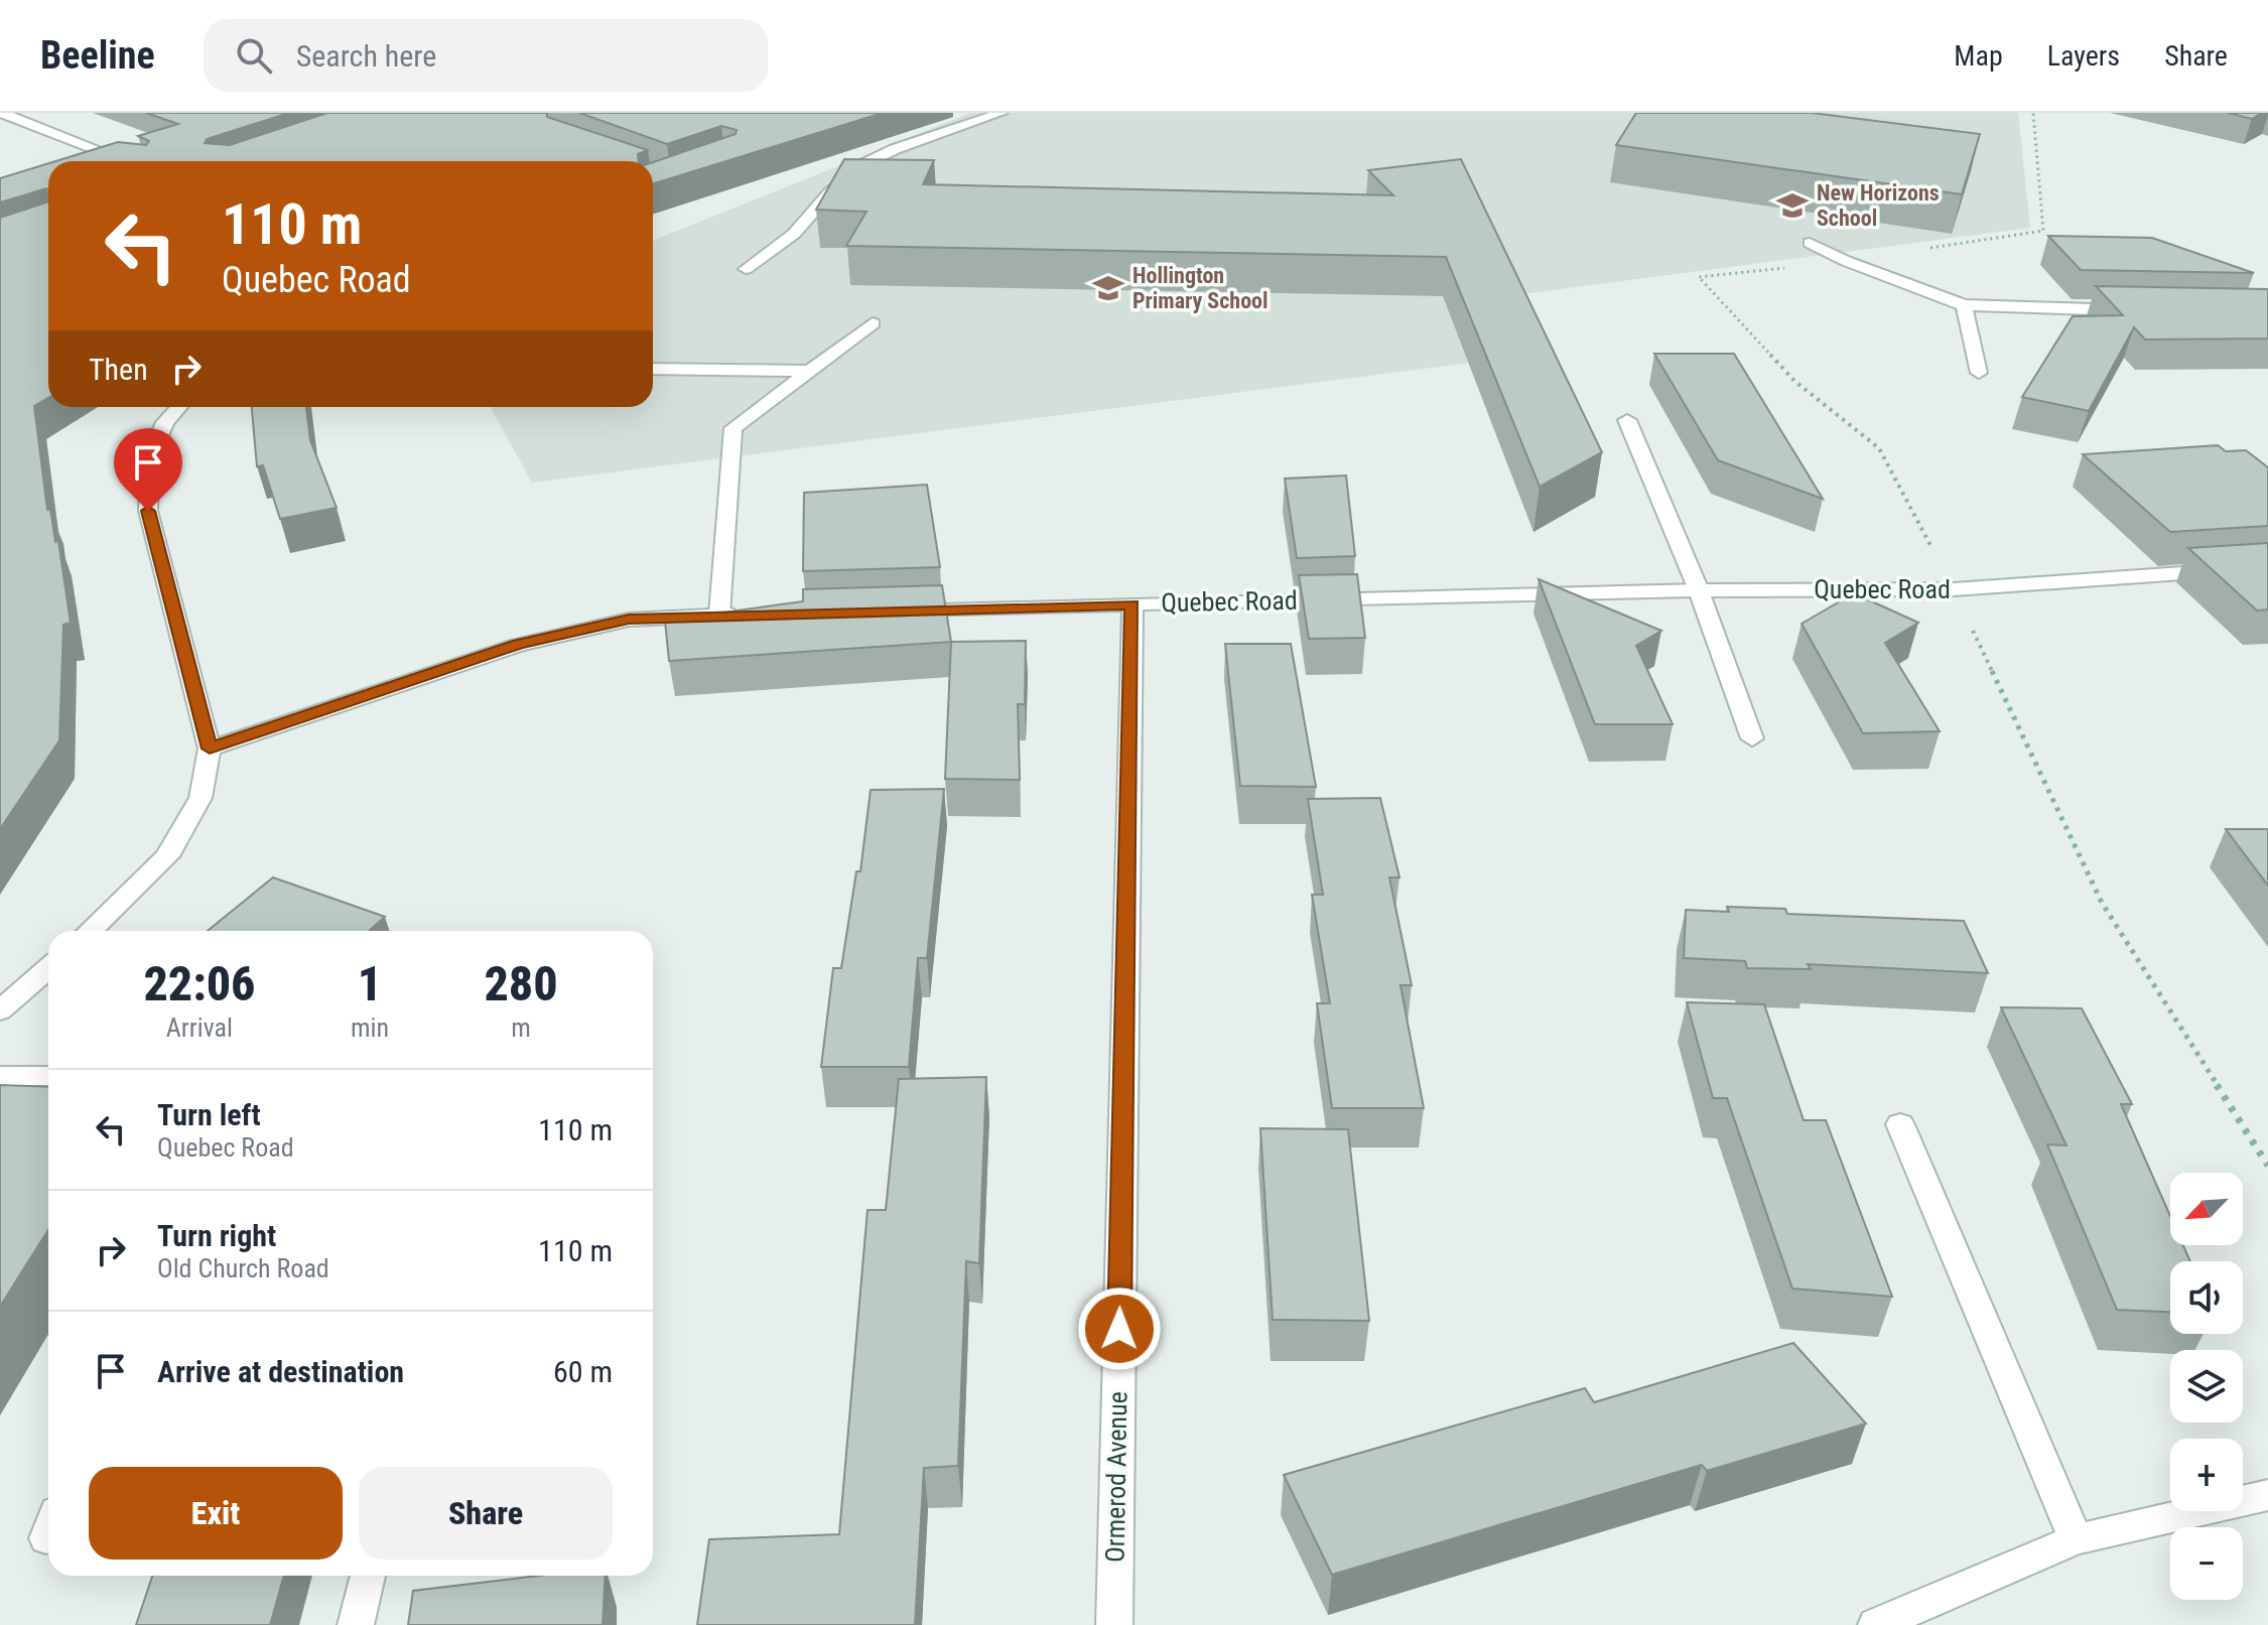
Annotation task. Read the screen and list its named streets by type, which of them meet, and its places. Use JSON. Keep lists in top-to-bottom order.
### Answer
{
  "streets": {
    "street": ["Quebec Road", "Ormerod Avenue"]
  },
  "crossings": [
    ["Quebec Road", "Ormerod Avenue"]
  ],
  "places": {
    "school or university": ["New Horizons School", "Hollington Primary School"]
  },
  "north": "bottom left",
  "page": {
    "header": "Beeline",
    "search": "Search here",
    "nav": ["Map", "Layers", "Share"],
    "turn": ["110 m", "Quebec Road"],
    "then": "Then",
    "eta": [
      "22:06",
      "Arrival",
      "1",
      "min",
      "280",
      "m"
    ],
    "list": [
      {
        "name": "Turn left",
        "note": "Quebec Road",
        "value": "110 m"
      },
      {
        "name": "Turn right",
        "note": "Old Church Road",
        "value": "110 m"
      },
      {
        "name": "Arrive at destination",
        "value": "60 m"
      }
    ],
    "map_buttons": ["+", "−"],
    "buttons": ["Exit", "Share"]
  }
}
